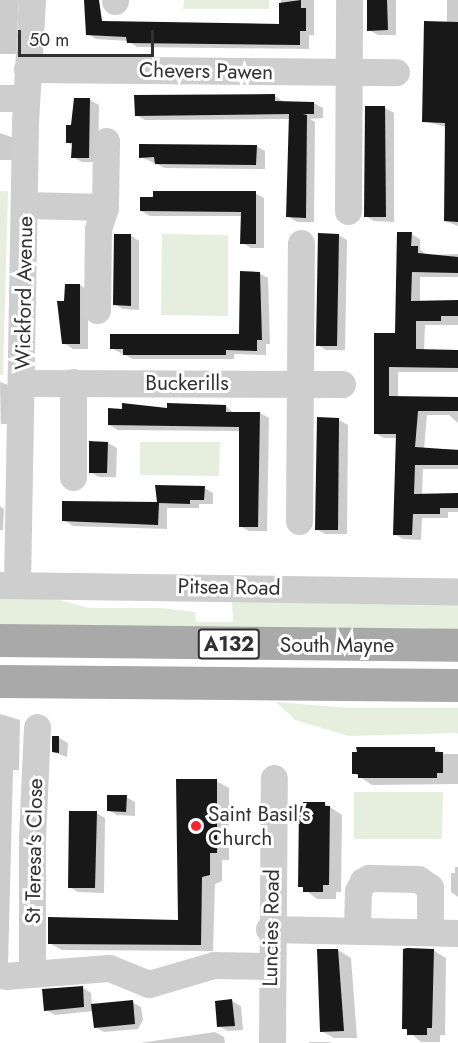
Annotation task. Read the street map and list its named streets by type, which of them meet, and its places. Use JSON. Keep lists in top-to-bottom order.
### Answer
{
  "streets": {
    "main road": ["A132", "South Mayne"],
    "street": [
      "Chevers Pawen",
      "Wickford Avenue",
      "Buckerills",
      "Pitsea Road",
      "St Teresa's Close",
      "Luncies Road"
    ]
  },
  "crossings": [
    ["Chevers Pawen", "Wickford Avenue"],
    ["Wickford Avenue", "Buckerills"],
    ["Wickford Avenue", "Pitsea Road"]
  ],
  "places": ["Saint Basil's Church"],
  "scale_bar": "50 m"
}
